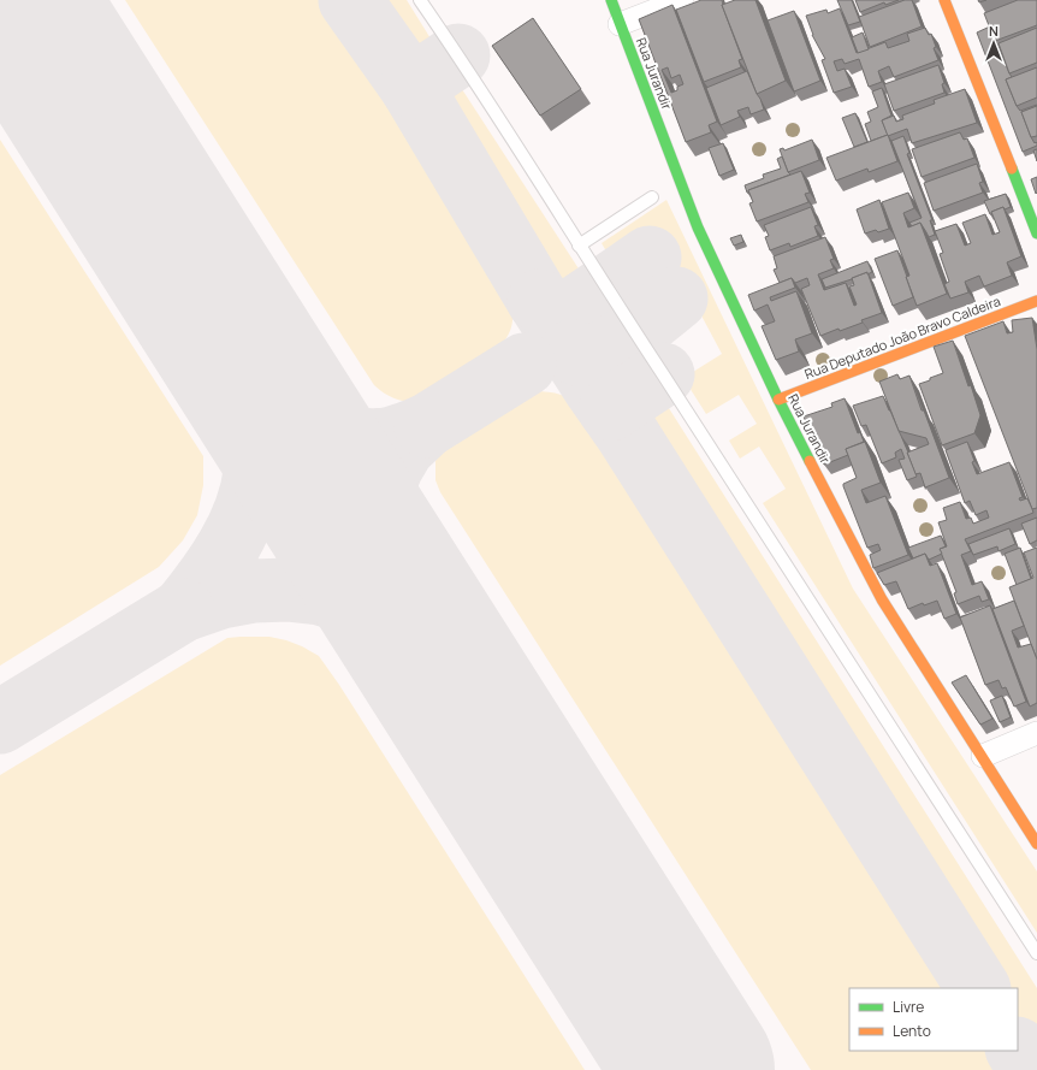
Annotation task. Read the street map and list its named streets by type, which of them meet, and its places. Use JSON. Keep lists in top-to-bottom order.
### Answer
{
  "streets": {
    "street": ["Rua Jurandir", "Rua Deputado João Bravo Caldeira"]
  },
  "crossings": [
    ["Rua Jurandir", "Rua Deputado João Bravo Caldeira"]
  ],
  "legend": ["Livre", "Lento"],
  "north": "top"
}
